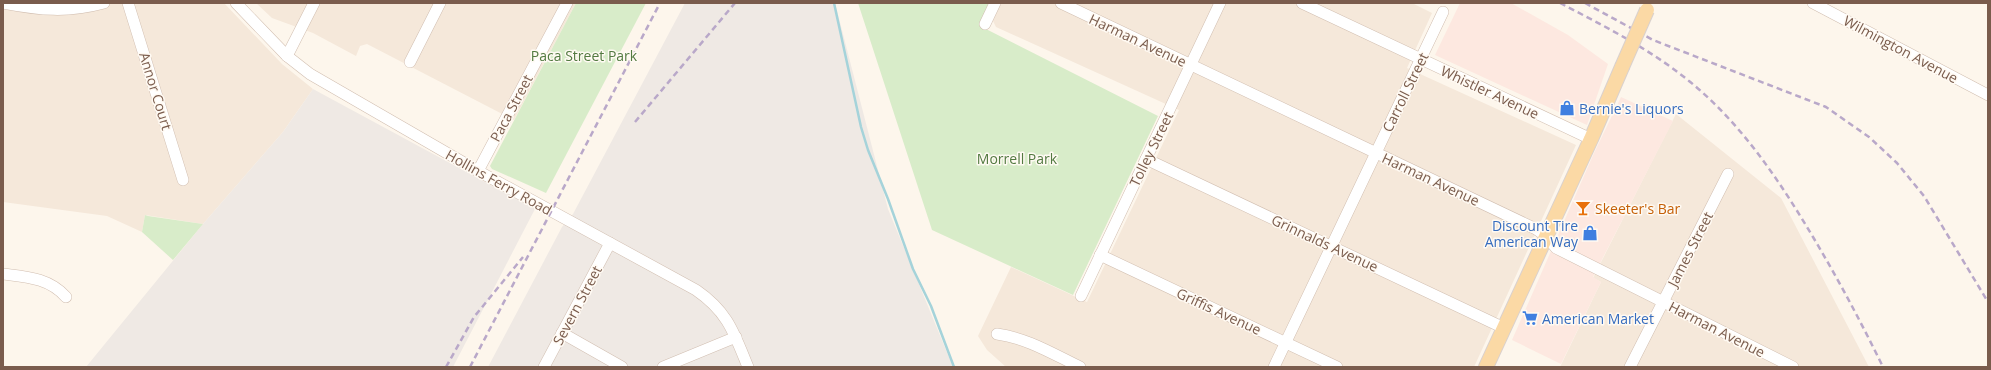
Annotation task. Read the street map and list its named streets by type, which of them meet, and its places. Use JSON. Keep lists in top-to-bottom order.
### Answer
{
  "streets": {
    "street": [
      "Harman Avenue",
      "Wilmington Avenue",
      "Annor Court",
      "Carroll Street",
      "Whistler Avenue",
      "Paca Street",
      "Tolley Street",
      "Hollins Ferry Road",
      "Grinnalds Avenue",
      "James Street",
      "Severn Street",
      "Griffis Avenue"
    ]
  },
  "crossings": [
    ["Harman Avenue", "Carroll Street"],
    ["Harman Avenue", "Tolley Street"],
    ["Harman Avenue", "James Street"],
    ["Carroll Street", "Whistler Avenue"],
    ["Carroll Street", "Grinnalds Avenue"],
    ["Carroll Street", "Griffis Avenue"],
    ["Paca Street", "Hollins Ferry Road"],
    ["Tolley Street", "Grinnalds Avenue"],
    ["Tolley Street", "Griffis Avenue"],
    ["Hollins Ferry Road", "Severn Street"]
  ],
  "parks": ["Paca Street Park", "Morrell Park"],
  "places": {
    "shop": ["Bernie's Liquors", "Discount Tire American Way"],
    "bar": ["Skeeter's Bar"],
    "supermarket": ["American Market"]
  }
}
